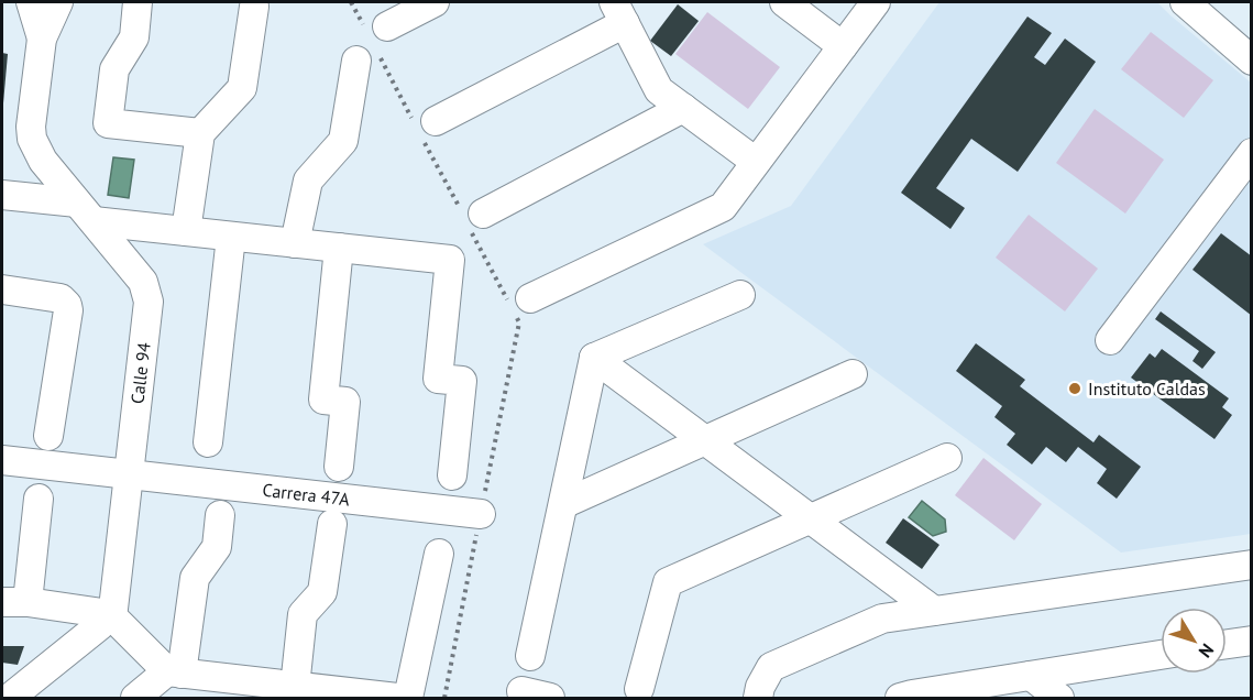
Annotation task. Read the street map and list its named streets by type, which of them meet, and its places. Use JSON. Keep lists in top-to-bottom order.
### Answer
{
  "streets": {
    "street": ["Calle 94", "Carrera 47A"]
  },
  "crossings": [
    ["Calle 94", "Carrera 47A"]
  ],
  "places": ["Instituto Caldas"],
  "north": "bottom right"
}
